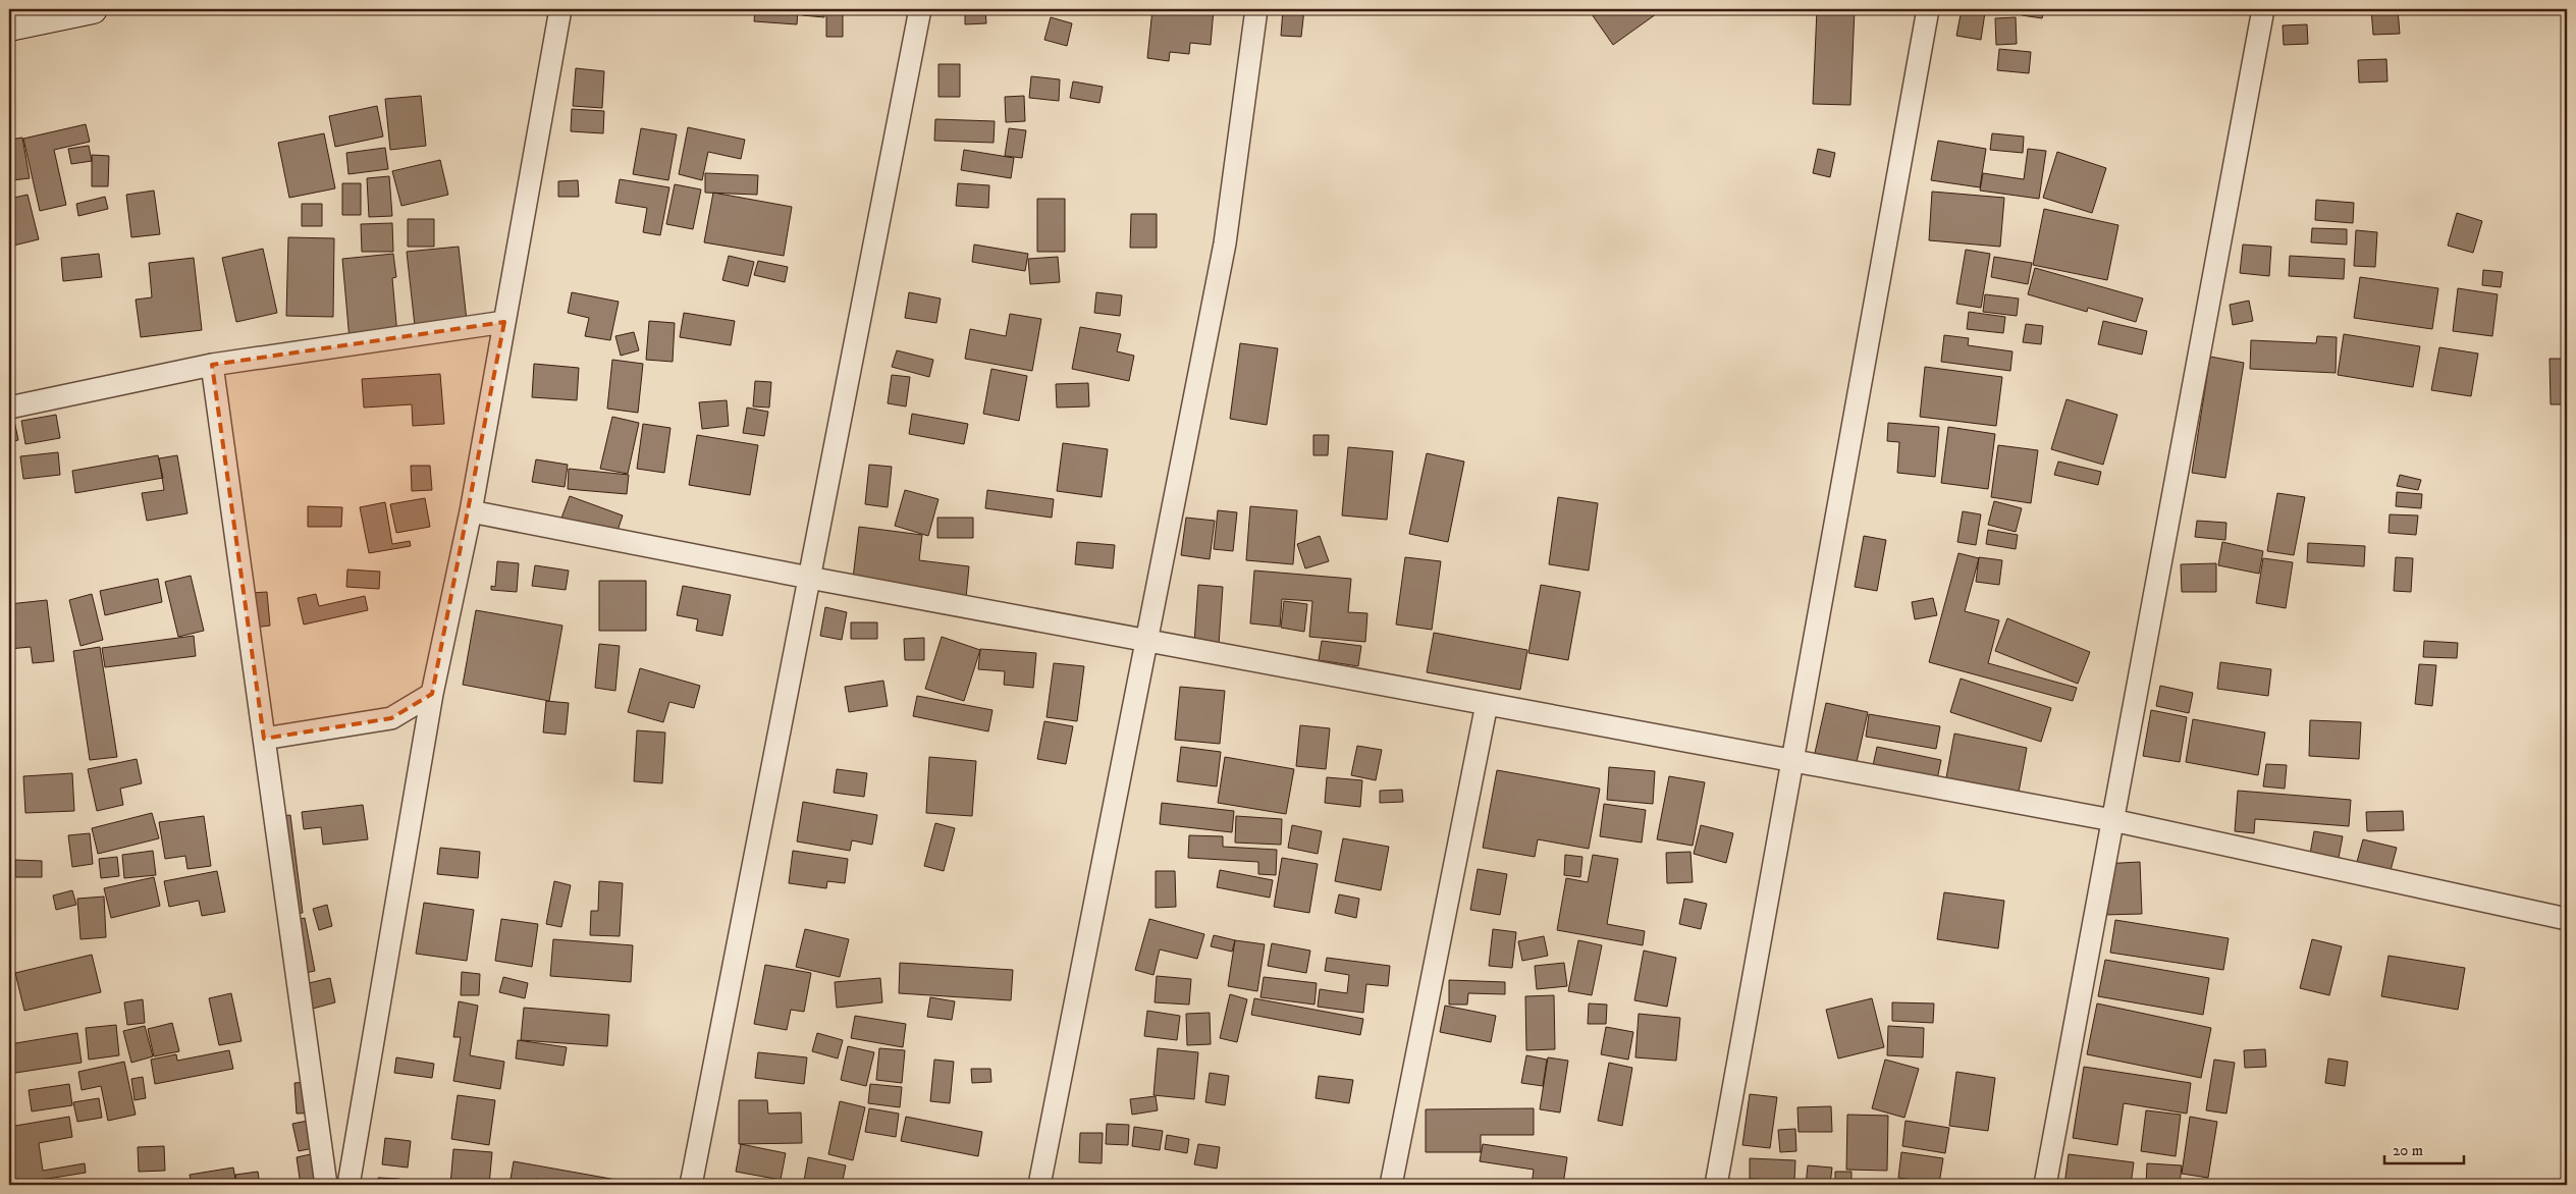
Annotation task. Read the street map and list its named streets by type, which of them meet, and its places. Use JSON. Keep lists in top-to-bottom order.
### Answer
{
  "scale_bar": "20 m"
}
